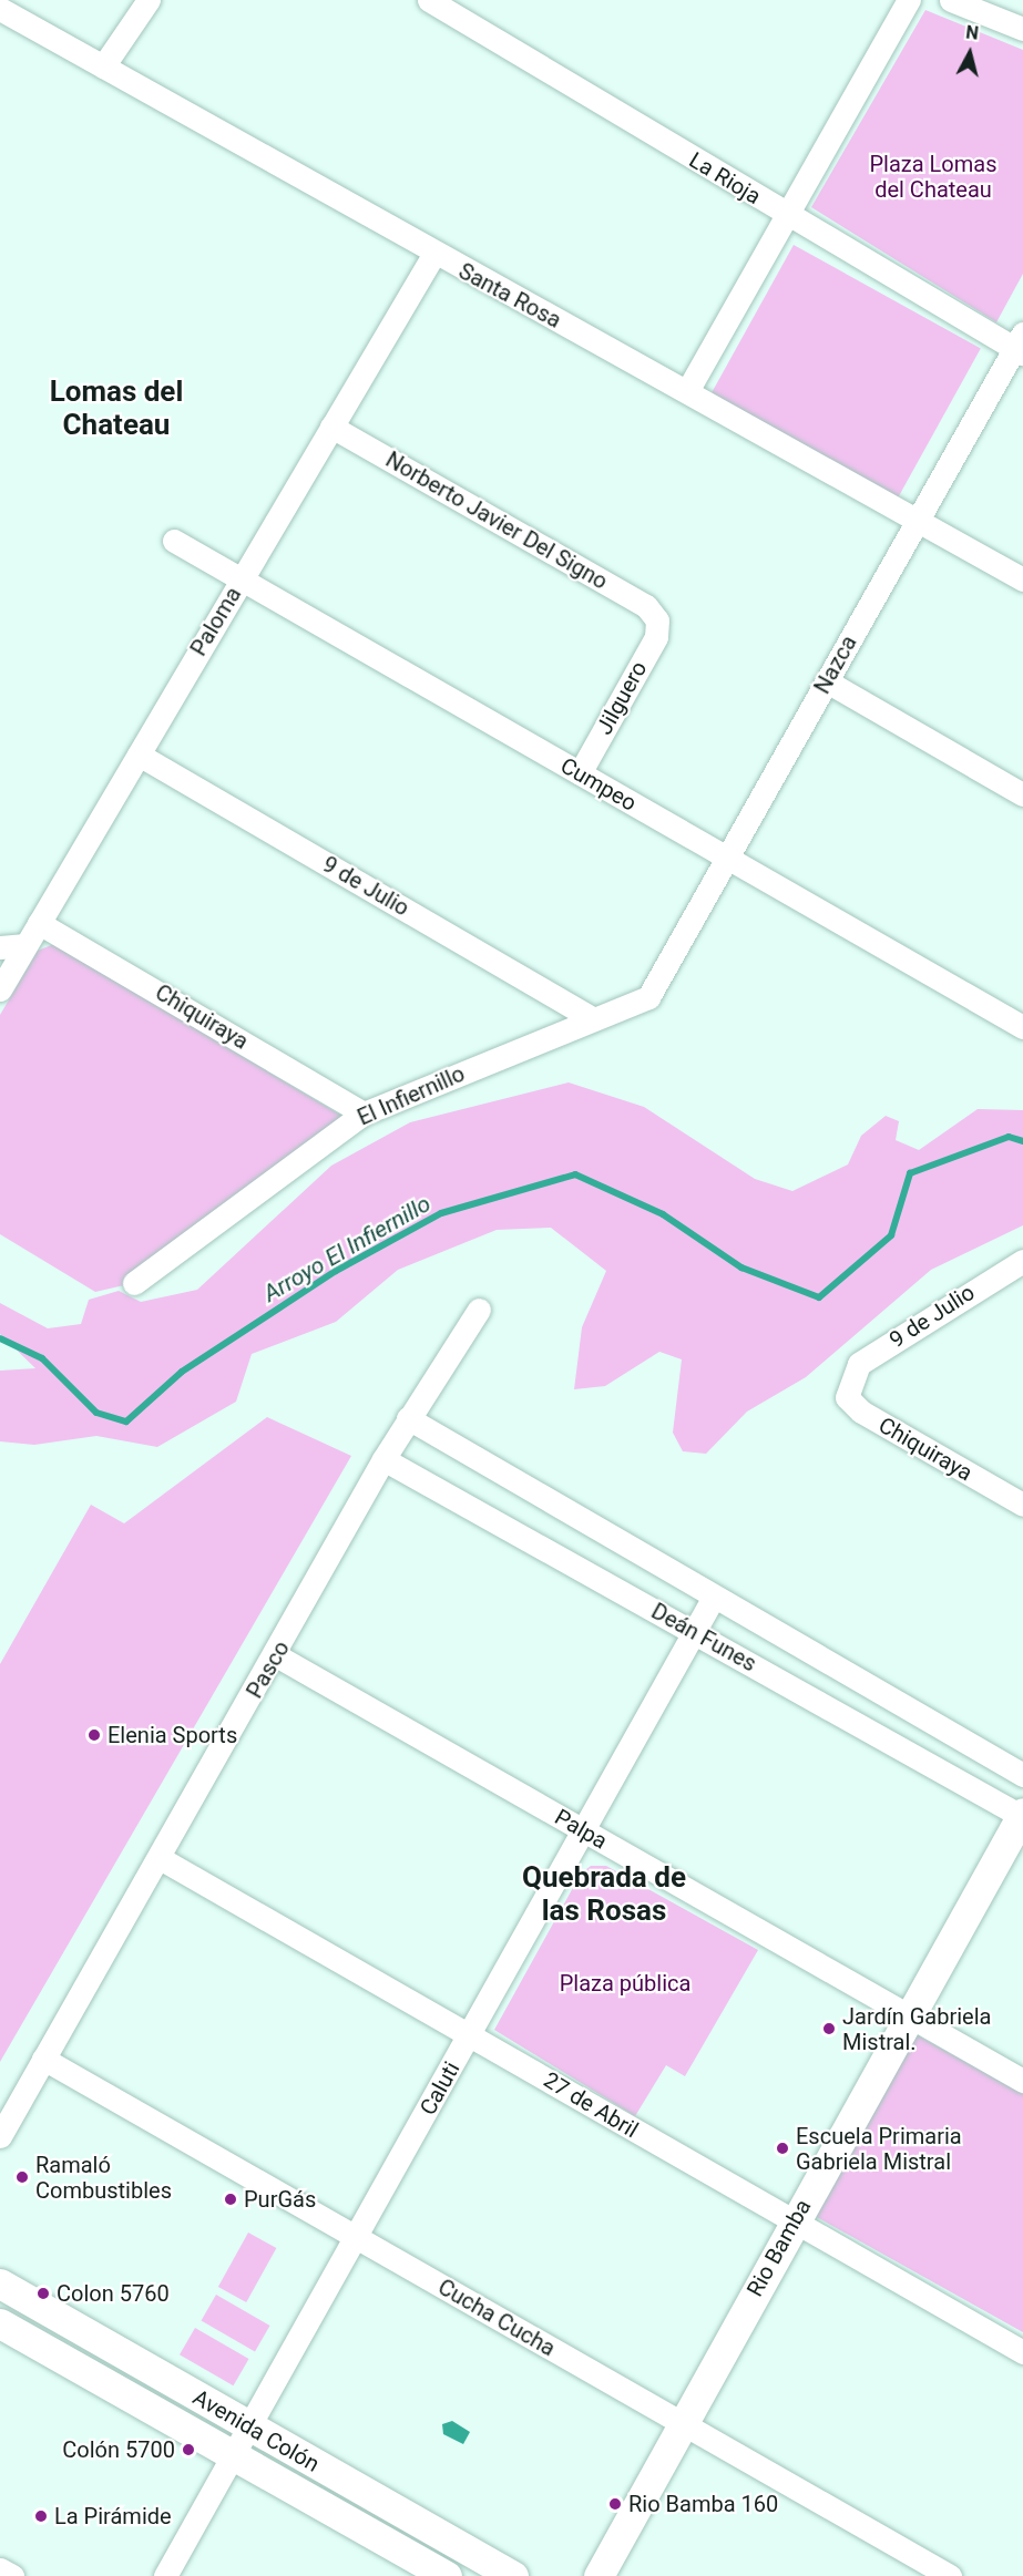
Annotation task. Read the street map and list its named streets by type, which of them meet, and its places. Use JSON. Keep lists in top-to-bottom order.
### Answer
{
  "streets": {
    "main road": ["Rio Bamba", "Avenida Colón"],
    "street": [
      "La Rioja",
      "Santa Rosa",
      "Norberto Javier Del Signo",
      "Paloma",
      "Nazca",
      "Jilguero",
      "Cumpeo",
      "9 de Julio",
      "Chiquiraya",
      "El Infiernillo",
      "Deán Funes",
      "Pasco",
      "Palpa",
      "Caluti",
      "27 de Abril",
      "Cucha Cucha"
    ]
  },
  "crossings": [
    ["La Rioja", "Nazca"],
    ["Santa Rosa", "Paloma"],
    ["Santa Rosa", "Nazca"],
    ["Norberto Javier Del Signo", "Paloma"],
    ["Norberto Javier Del Signo", "Jilguero"],
    ["Paloma", "Cumpeo"],
    ["Paloma", "9 de Julio"],
    ["Paloma", "Chiquiraya"],
    ["Nazca", "Cumpeo"],
    ["Nazca", "El Infiernillo"],
    ["Jilguero", "Cumpeo"],
    ["9 de Julio", "Chiquiraya"],
    ["9 de Julio", "El Infiernillo"],
    ["Chiquiraya", "El Infiernillo"],
    ["Deán Funes", "Pasco"],
    ["Deán Funes", "Caluti"],
    ["Deán Funes", "Rio Bamba"],
    ["Pasco", "Palpa"],
    ["Pasco", "27 de Abril"],
    ["Pasco", "Cucha Cucha"],
    ["Palpa", "Caluti"],
    ["Palpa", "Rio Bamba"],
    ["Caluti", "27 de Abril"],
    ["Caluti", "Cucha Cucha"],
    ["Caluti", "Avenida Colón"],
    ["27 de Abril", "Rio Bamba"],
    ["Rio Bamba", "Cucha Cucha"]
  ],
  "districts": ["Lomas del Chateau", "Quebrada de las Rosas"],
  "water": ["Arroyo El Infiernillo"],
  "parks": ["Plaza Lomas del Chateau", "Plaza pública"],
  "places": [
    "Elenia Sports",
    "Jardín Gabriela Mistral.",
    "Escuela Primaria Gabriela Mistral",
    "Ramaló Combustibles",
    "PurGás",
    "Colon 5760",
    "Colón 5700",
    "Rio Bamba 160",
    "La Pirámide"
  ],
  "north": "top"
}
